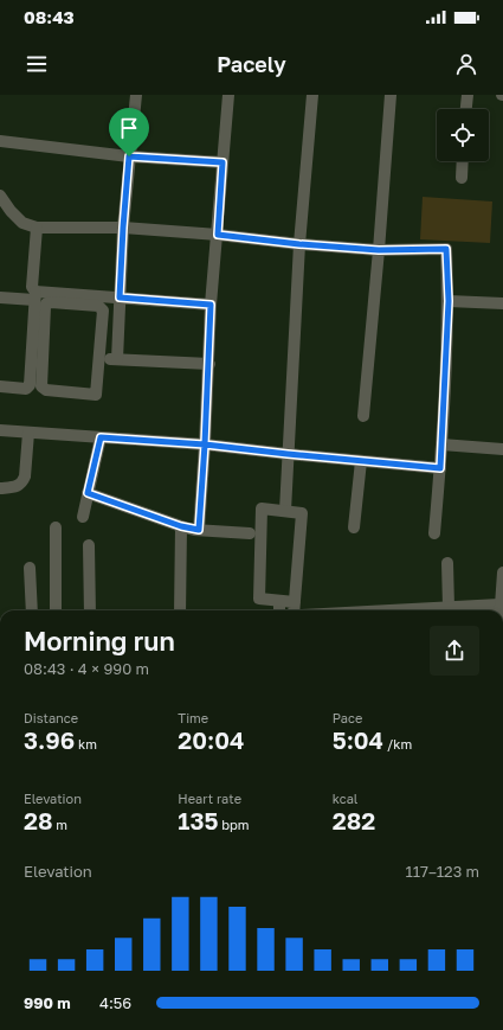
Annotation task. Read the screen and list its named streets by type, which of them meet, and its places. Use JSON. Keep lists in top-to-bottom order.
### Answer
{
  "page": {
    "status": "08:43",
    "header": "Pacely",
    "heading": ["Morning run", "08:43 · 4 × 990 m"],
    "stats": [
      ["Distance", "3.96 km"],
      ["Time", "20:04"],
      ["Pace", "5:04 /km"],
      ["Elevation", "28 m"],
      ["Heart rate", "135 bpm"],
      ["kcal", "282"]
    ],
    "chart": ["Elevation", "117–123 m"],
    "list": [
      {
        "name": "990 m",
        "note": "4:56"
      }
    ]
  }
}
